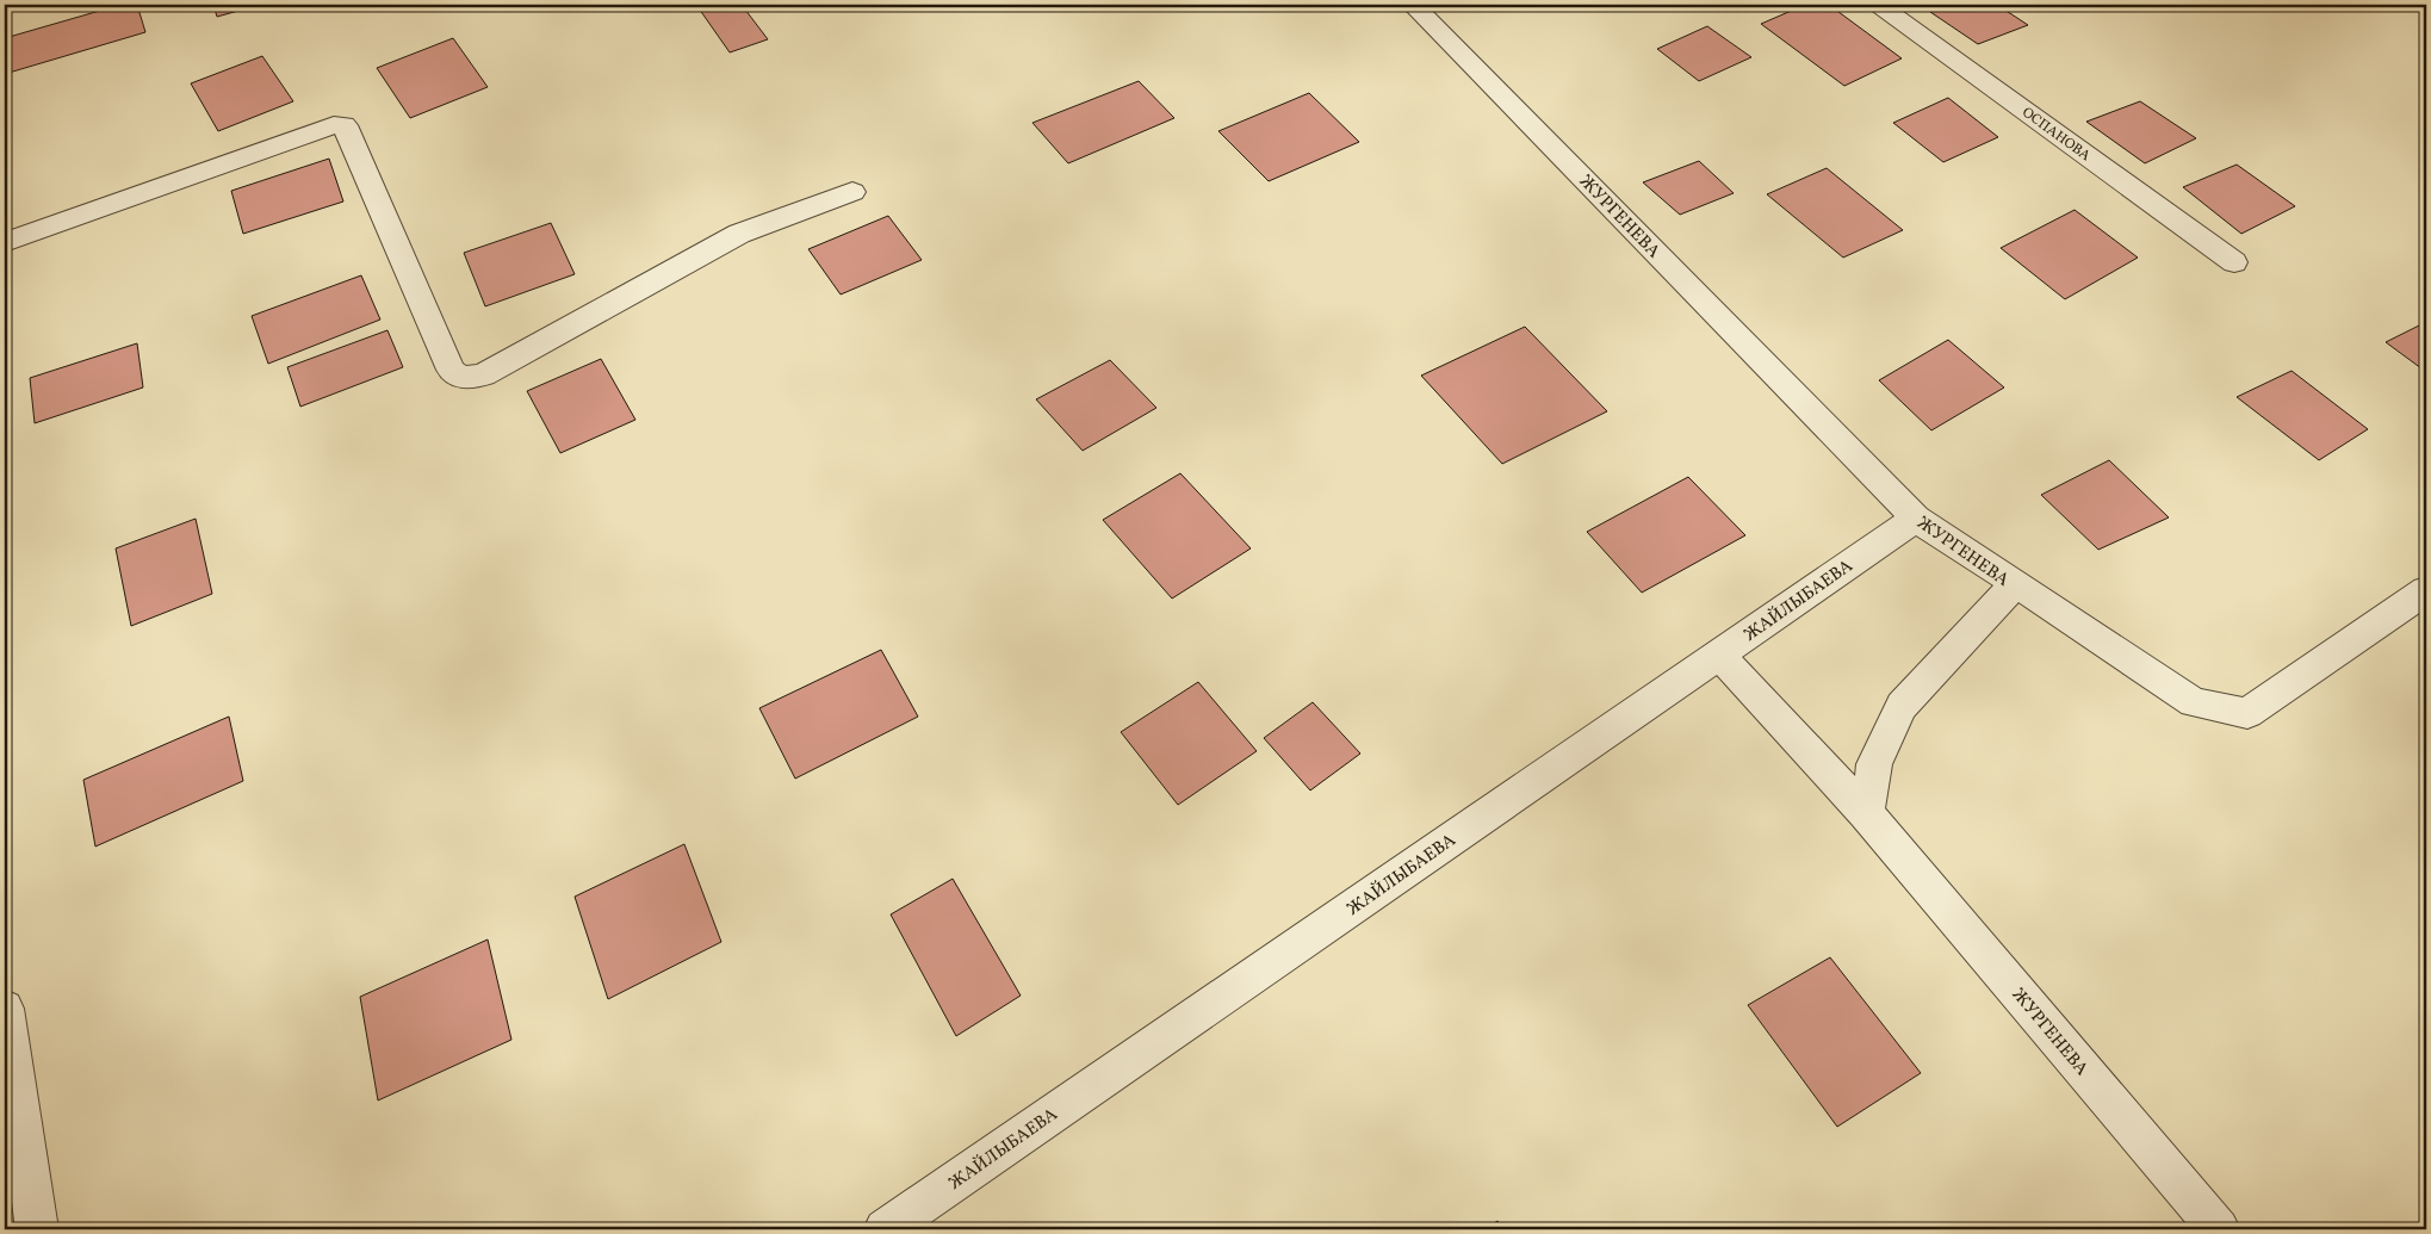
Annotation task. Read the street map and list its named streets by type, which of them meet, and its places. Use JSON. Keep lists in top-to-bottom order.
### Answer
{
  "streets": {
    "street": ["ОСПАНОВА", "ЖУРГЕНЕВА", "ЖАЙЛЫБАЕВА"]
  },
  "crossings": [
    ["ЖУРГЕНЕВА", "ЖАЙЛЫБАЕВА"]
  ]
}
